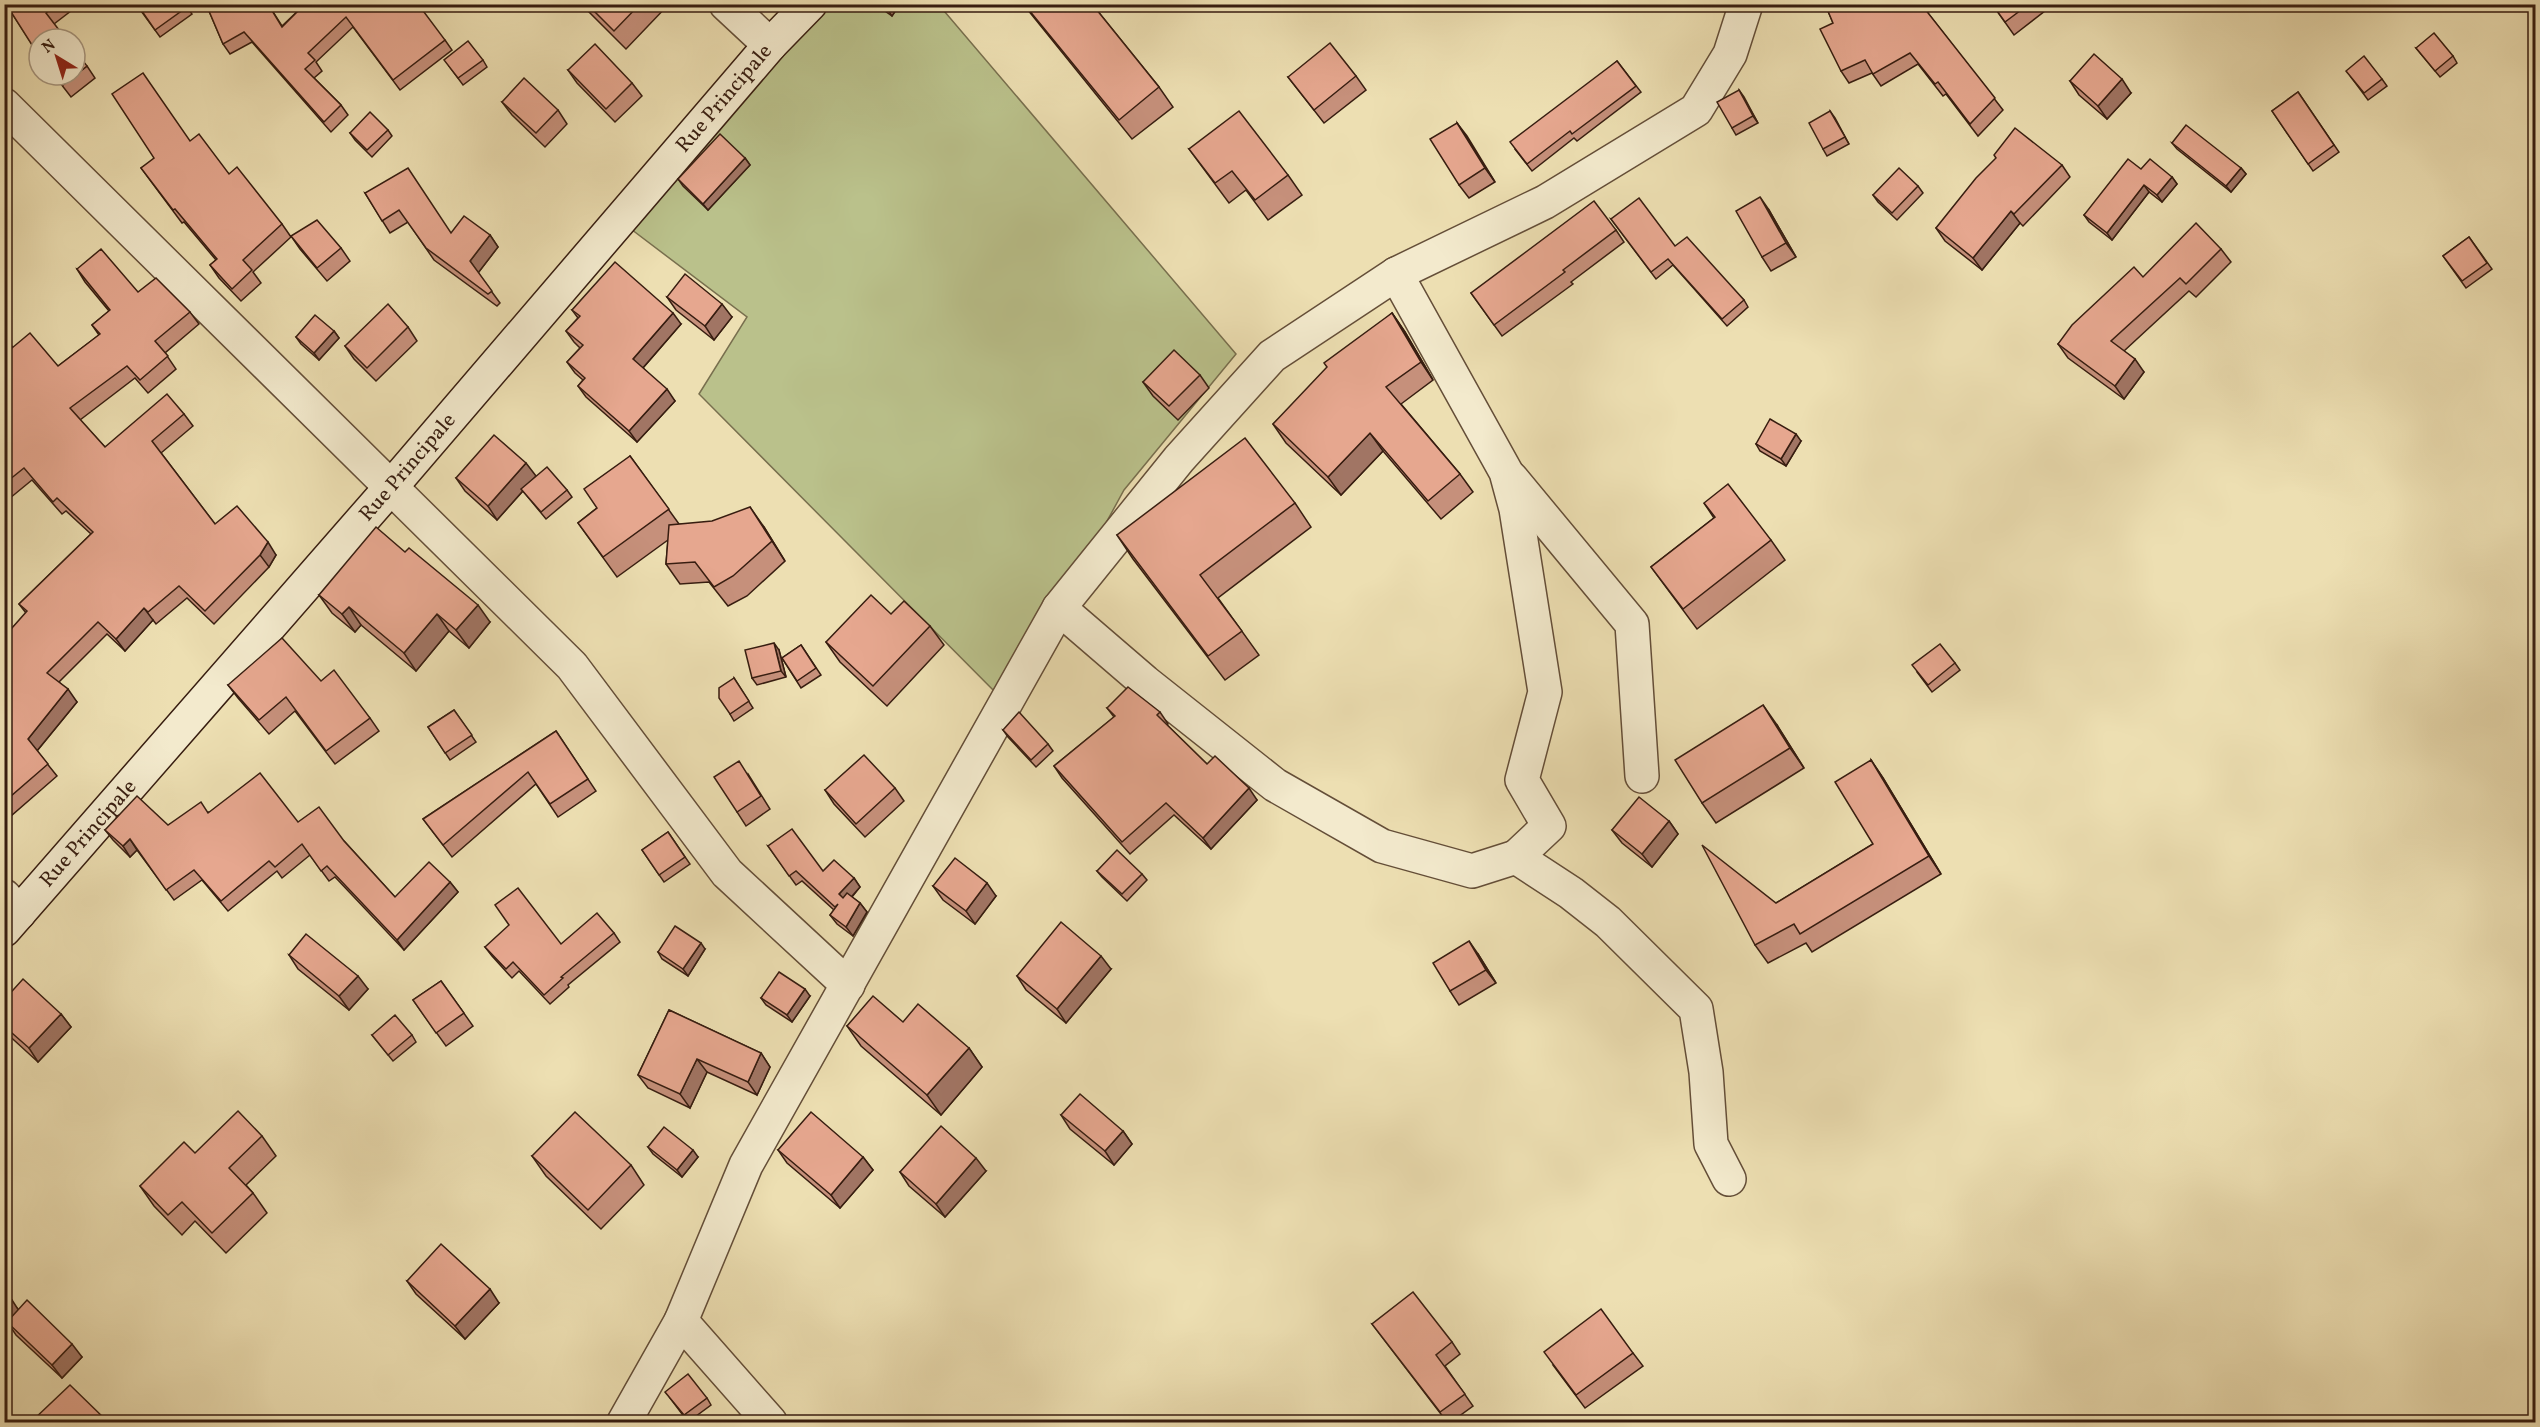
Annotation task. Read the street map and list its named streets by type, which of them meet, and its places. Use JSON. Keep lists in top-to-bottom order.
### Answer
{
  "streets": {
    "street": ["Rue Principale"]
  },
  "north": "top left"
}
